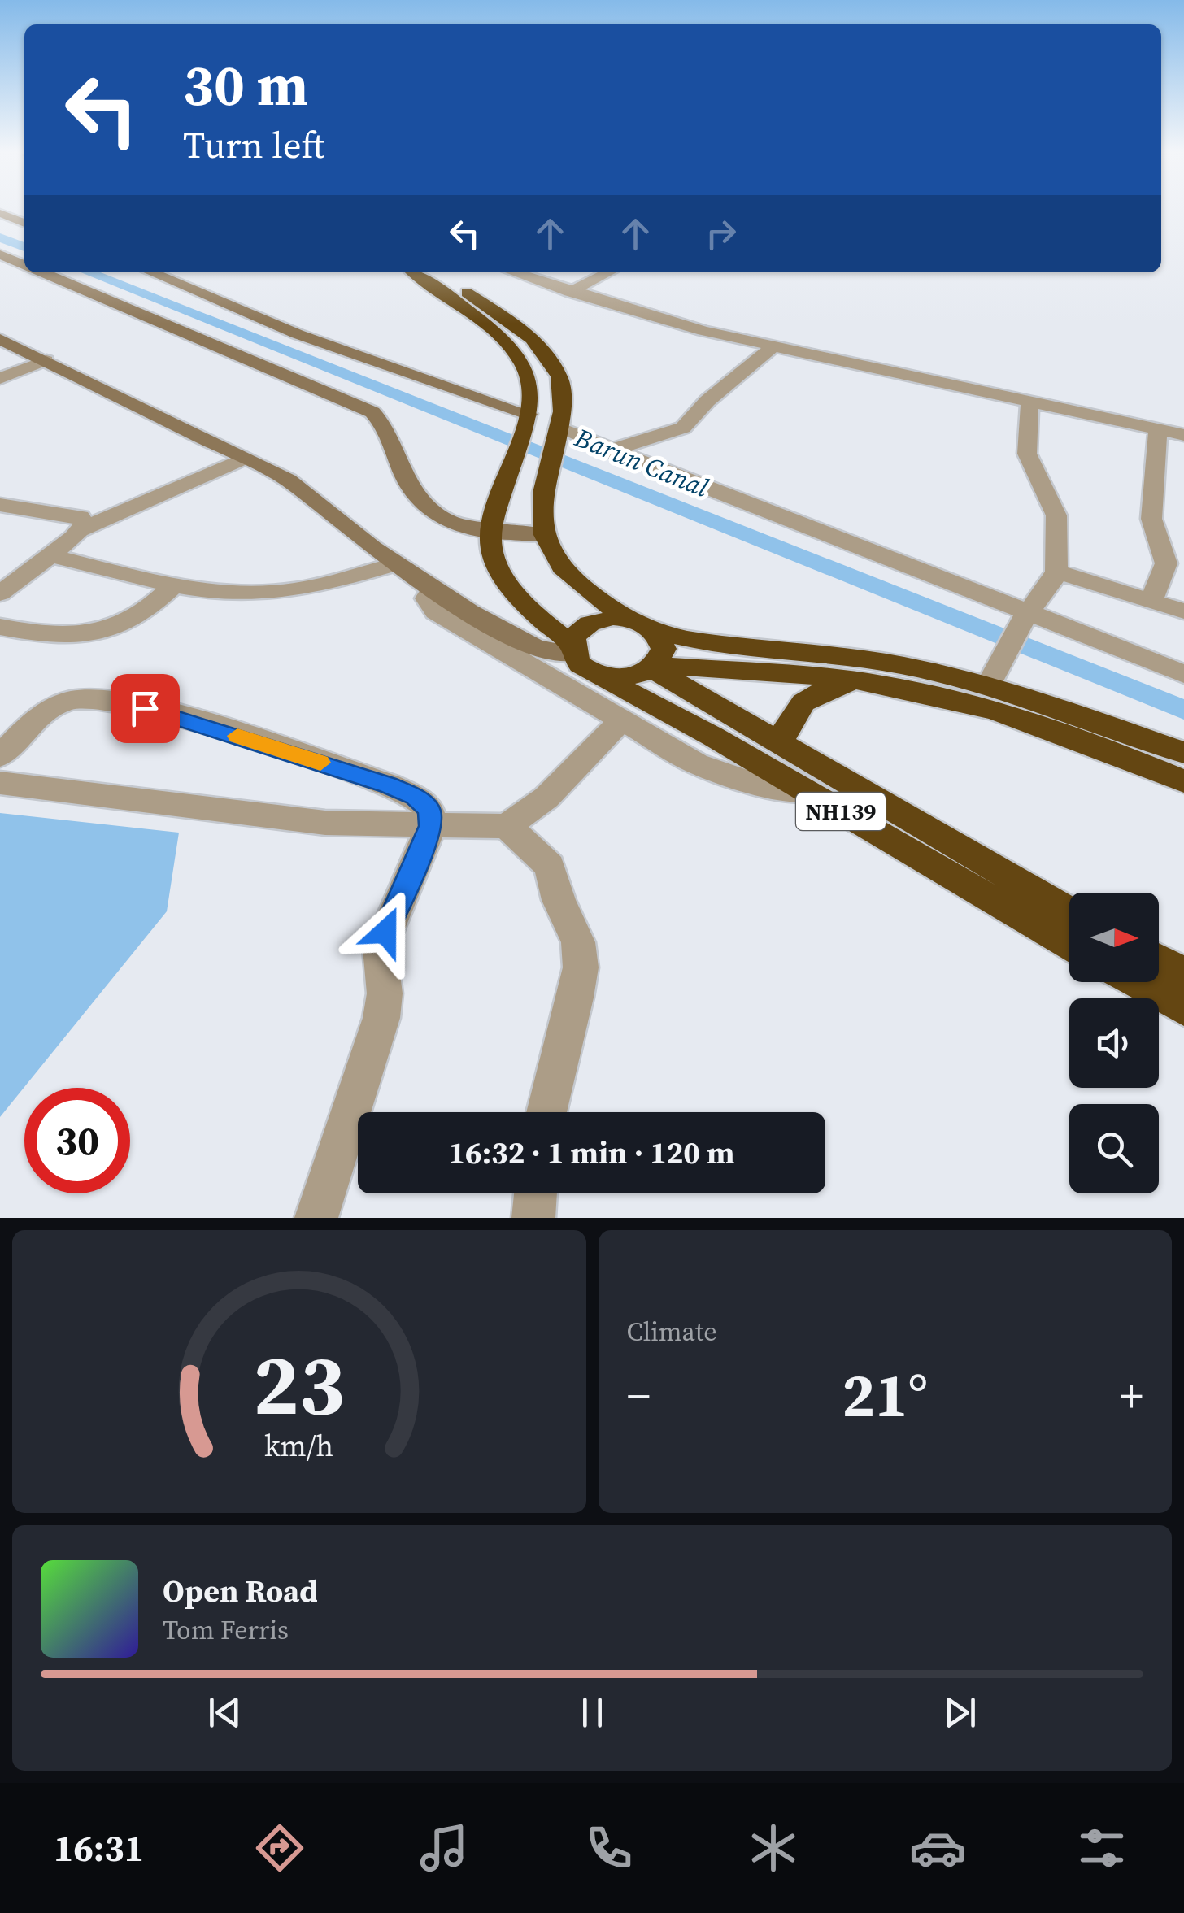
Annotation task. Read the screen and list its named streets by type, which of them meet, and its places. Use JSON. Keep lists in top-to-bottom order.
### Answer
{
  "streets": {
    "highway": ["NH139"]
  },
  "water": ["Barun Canal"],
  "north": "right",
  "page": {
    "turn": ["30 m", "Turn left"],
    "limit": "30",
    "trip": "16:32 · 1 min · 120 m",
    "tile": "Climate",
    "heat": ["−", "21°", "+"],
    "song": ["Open Road", "Tom Ferris"],
    "tabs": "16:31",
    "gauge": ["23", "km/h"]
  }
}
